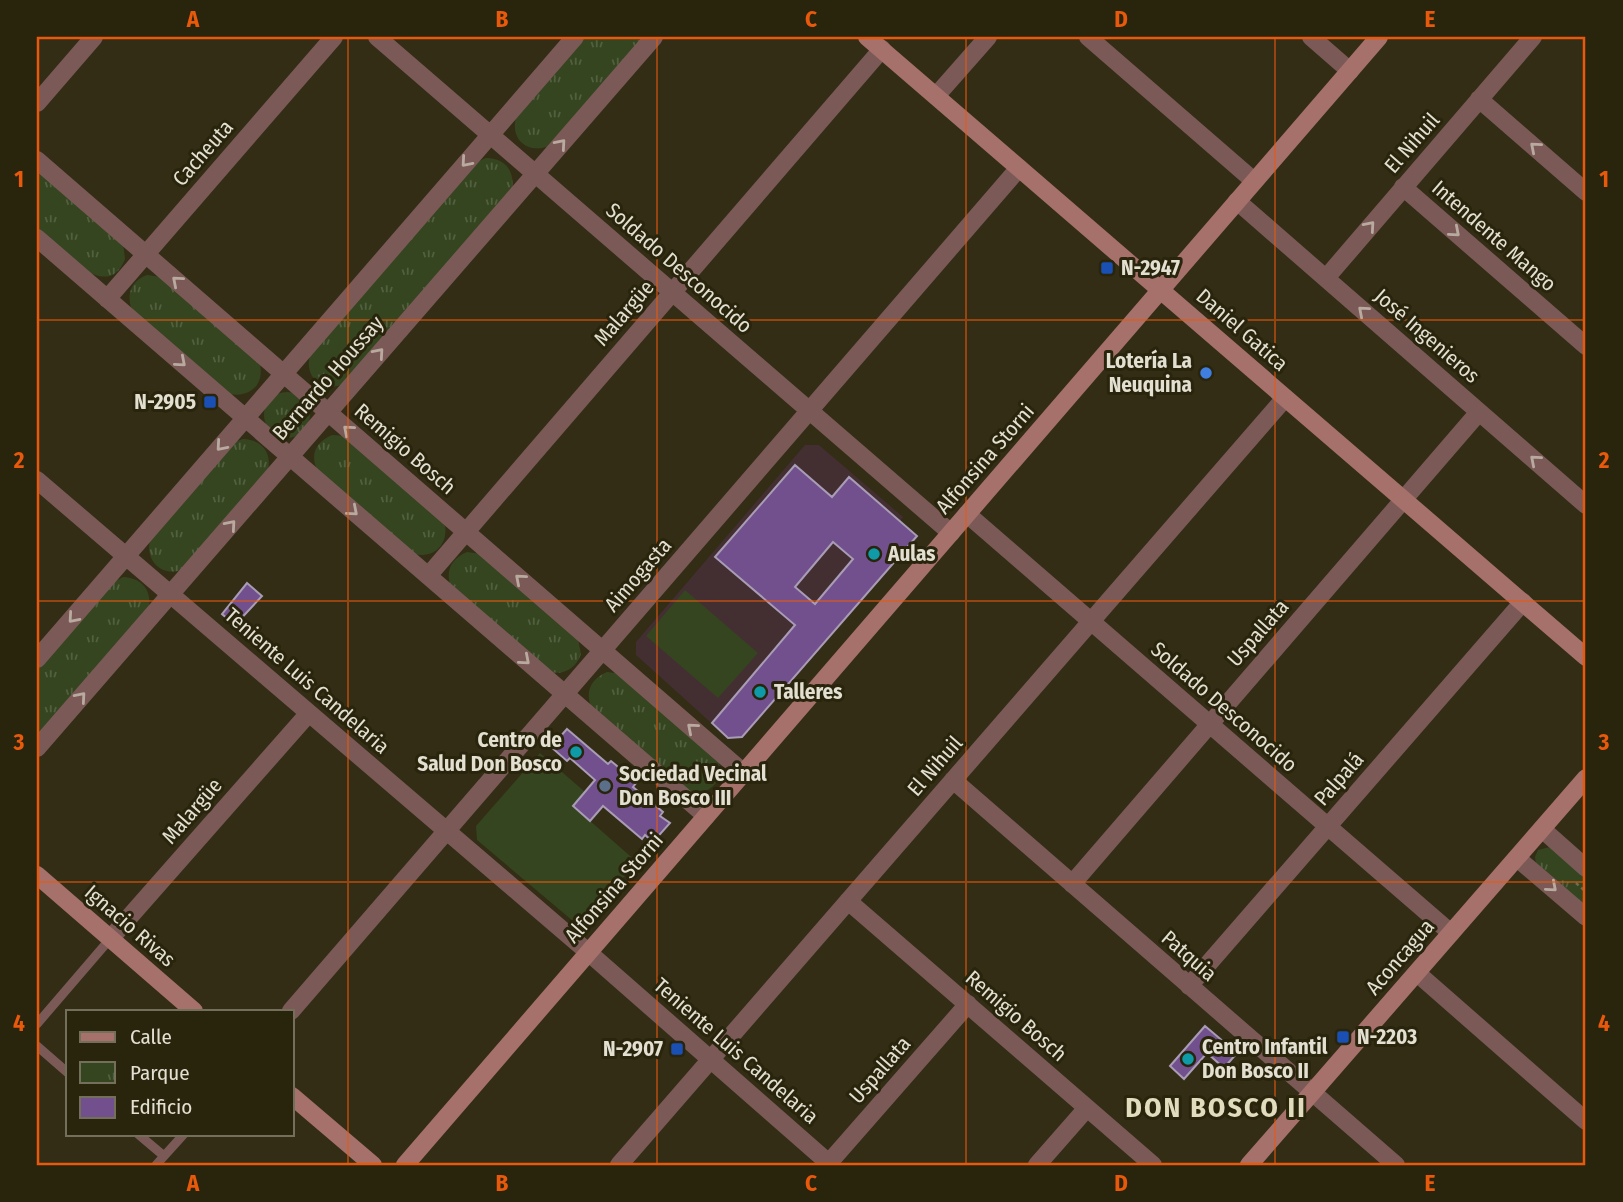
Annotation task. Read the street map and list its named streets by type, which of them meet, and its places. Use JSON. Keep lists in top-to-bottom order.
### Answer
{
  "streets": {
    "street": [
      "El Nihuil",
      "Cacheuta",
      "Intendente Mango",
      "Soldado Desconocido",
      "Malargüe",
      "Daniel Gatica",
      "José Ingenieros",
      "Bernardo Houssay",
      "Remigio Bosch",
      "Alfonsina Storni",
      "Aimogasta",
      "Uspallata",
      "Teniente Luis Candelaria",
      "Palpalá",
      "Ignacio Rivas",
      "Patquia",
      "Aconcagua"
    ]
  },
  "crossings": [
    ["El Nihuil", "Intendente Mango"],
    ["El Nihuil", "Soldado Desconocido"],
    ["El Nihuil", "Daniel Gatica"],
    ["El Nihuil", "José Ingenieros"],
    ["El Nihuil", "Remigio Bosch"],
    ["El Nihuil", "Teniente Luis Candelaria"],
    ["El Nihuil", "Patquia"],
    ["Cacheuta", "Remigio Bosch"],
    ["Soldado Desconocido", "Malargüe"],
    ["Soldado Desconocido", "Bernardo Houssay"],
    ["Soldado Desconocido", "Alfonsina Storni"],
    ["Soldado Desconocido", "Aimogasta"],
    ["Soldado Desconocido", "Uspallata"],
    ["Soldado Desconocido", "Palpalá"],
    ["Soldado Desconocido", "Aconcagua"],
    ["Malargüe", "Daniel Gatica"],
    ["Malargüe", "Remigio Bosch"],
    ["Malargüe", "Teniente Luis Candelaria"],
    ["Malargüe", "Ignacio Rivas"],
    ["Daniel Gatica", "Alfonsina Storni"],
    ["Daniel Gatica", "Aimogasta"],
    ["Daniel Gatica", "Uspallata"],
    ["Daniel Gatica", "Palpalá"],
    ["José Ingenieros", "Alfonsina Storni"],
    ["José Ingenieros", "Uspallata"],
    ["Bernardo Houssay", "Remigio Bosch"],
    ["Bernardo Houssay", "Teniente Luis Candelaria"],
    ["Remigio Bosch", "Alfonsina Storni"],
    ["Remigio Bosch", "Aimogasta"],
    ["Remigio Bosch", "Uspallata"],
    ["Alfonsina Storni", "Teniente Luis Candelaria"],
    ["Aimogasta", "Teniente Luis Candelaria"],
    ["Uspallata", "Teniente Luis Candelaria"],
    ["Uspallata", "Patquia"],
    ["Palpalá", "Patquia"],
    ["Patquia", "Aconcagua"]
  ],
  "one_way": ["José Ingenieros"],
  "districts": ["DON BOSCO II"],
  "places": {
    "transit": [
      "N-2947",
      "N-2905",
      "N-2203",
      "N-2907"
    ],
    "other": [
      "Lotería La Neuquina",
      "Aulas",
      "Talleres",
      "Centro de Salud Don Bosco",
      "Sociedad Vecinal Don Bosco III",
      "Centro Infantil Don Bosco II"
    ]
  },
  "legend": ["Calle", "Parque", "Edificio"],
  "grid": {
    "columns": [
      "A",
      "B",
      "C",
      "D",
      "E"
    ],
    "rows": [
      "1",
      "2",
      "3",
      "4"
    ]
  }
}
